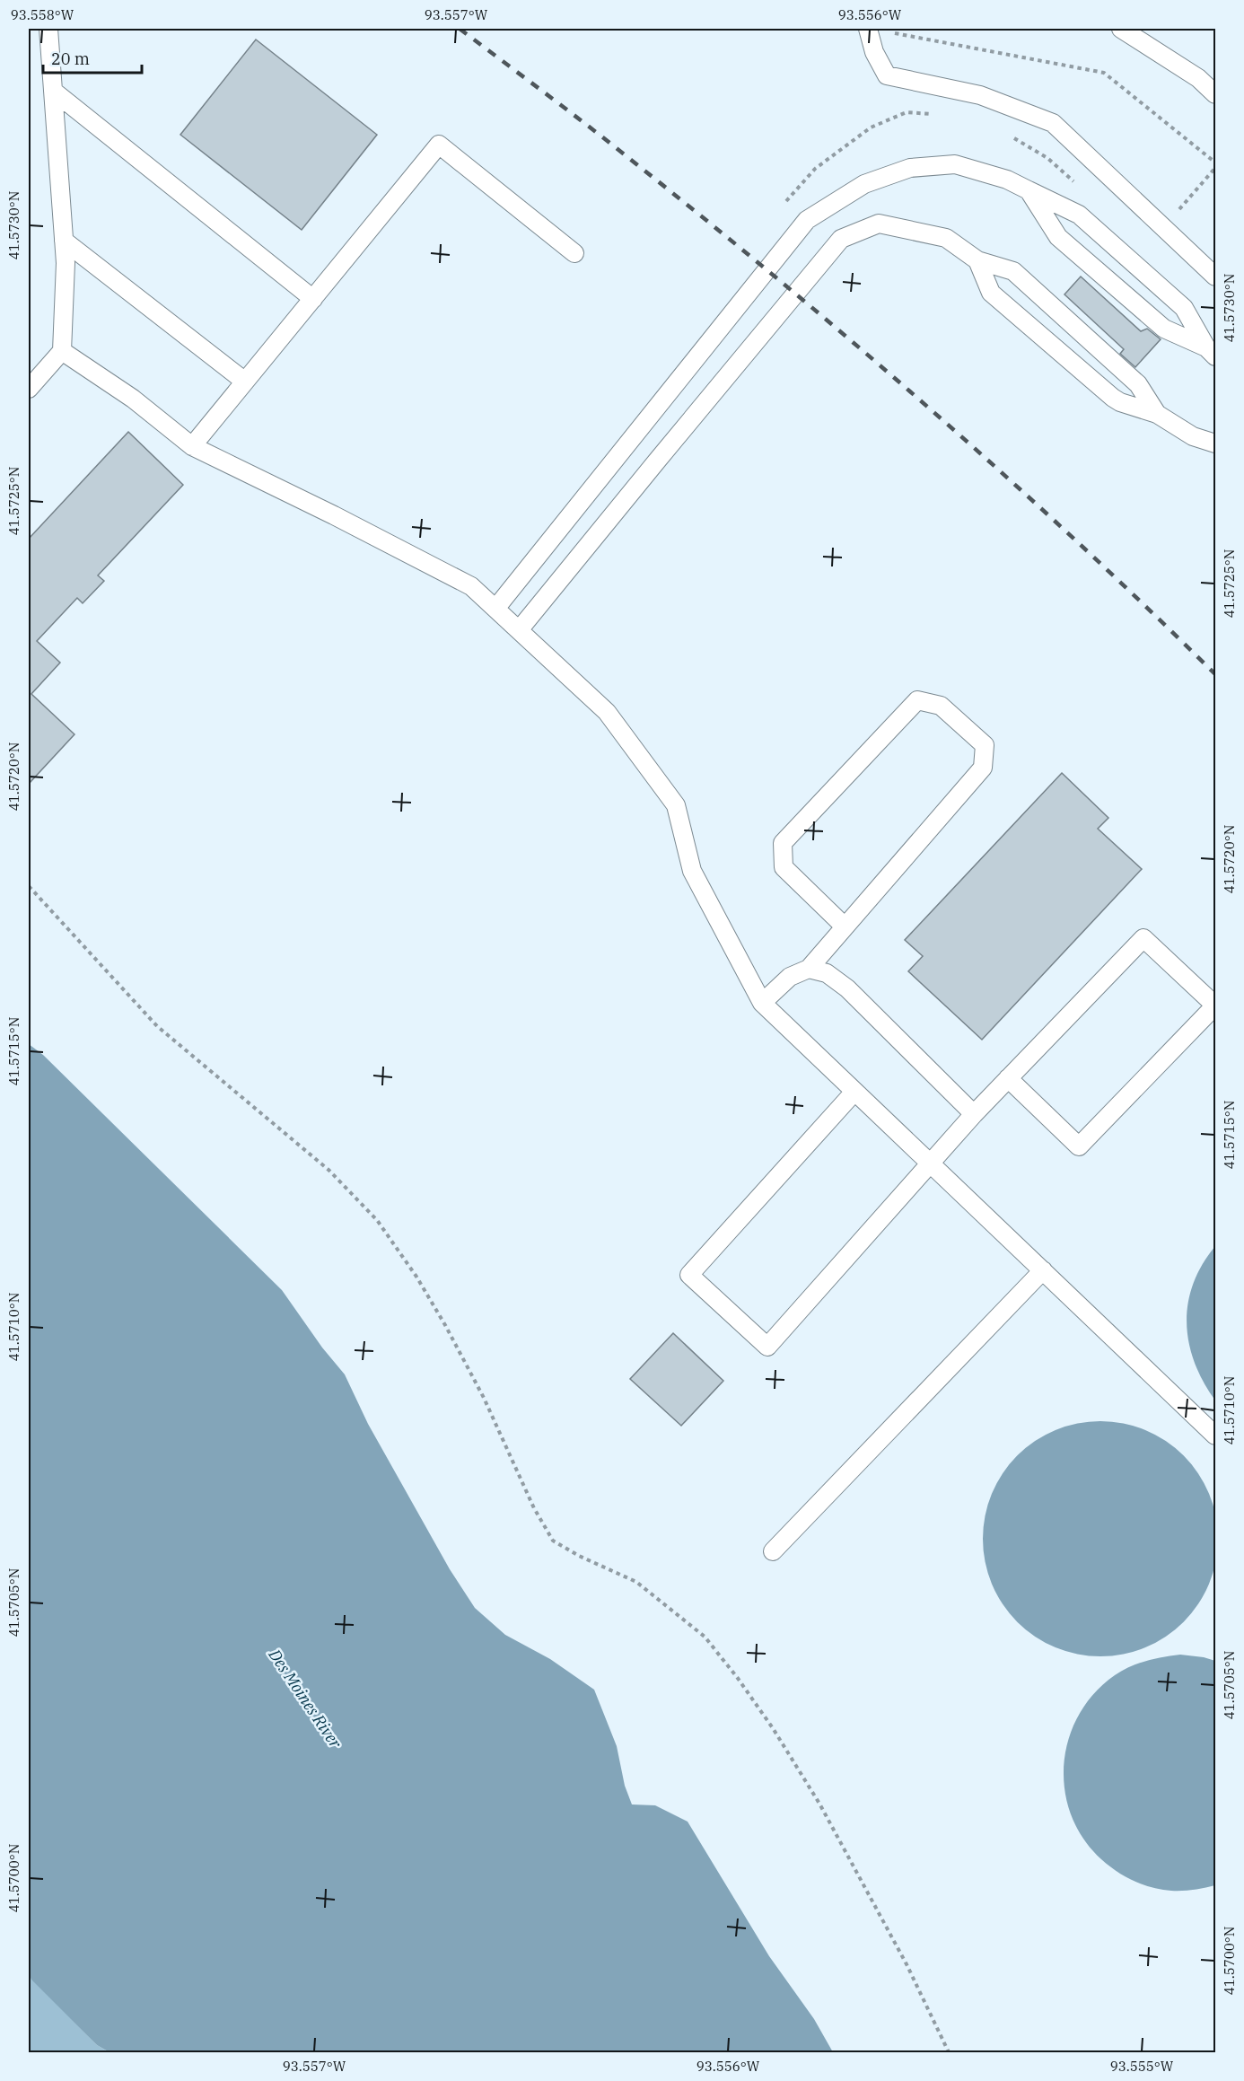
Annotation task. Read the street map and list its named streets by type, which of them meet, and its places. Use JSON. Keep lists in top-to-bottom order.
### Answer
{
  "water": ["Des Moines River"],
  "scale_bar": "20 m",
  "coordinates": [
    "93.558°W",
    "93.557°W",
    "93.556°W",
    "41.5730°N",
    "41.5725°N",
    "41.5720°N",
    "41.5715°N",
    "41.5710°N",
    "41.5705°N",
    "41.5700°N",
    "93.555°W"
  ]
}
